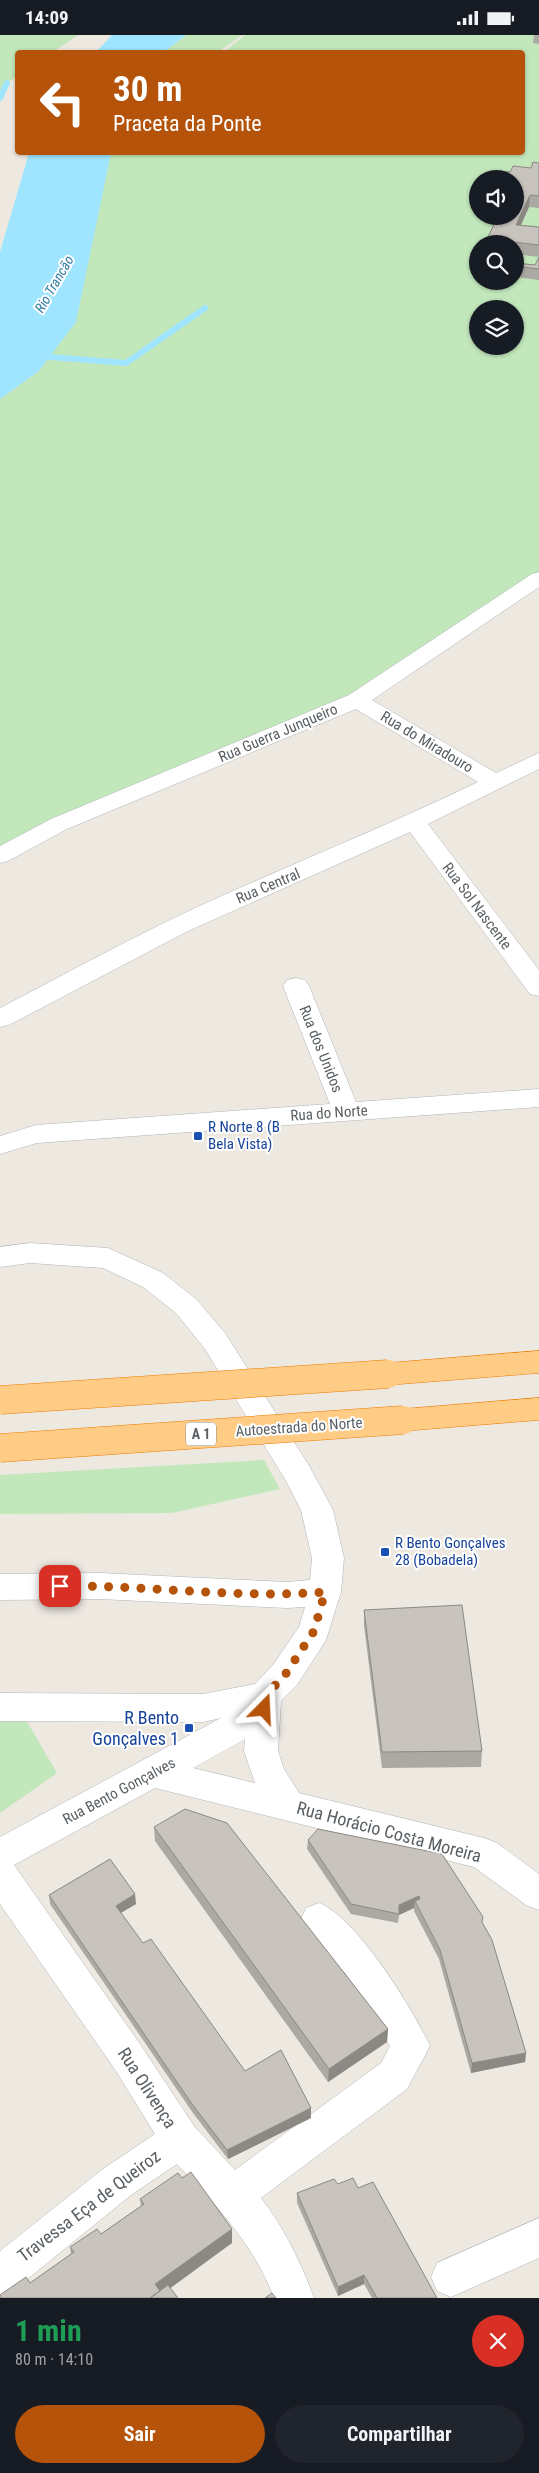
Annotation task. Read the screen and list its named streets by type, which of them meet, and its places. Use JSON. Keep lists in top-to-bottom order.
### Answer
{
  "streets": {
    "highway": ["Autoestrada do Norte", "A 1"],
    "street": [
      "Rua Guerra Junqueiro",
      "Rua do Miradouro",
      "Rua Central",
      "Rua Sol Nascente",
      "Rua dos Unidos",
      "Rua do Norte",
      "Rua Bento Gonçalves",
      "Rua Horácio Costa Moreira",
      "Rua Olivença",
      "Travessa Eça de Queiroz"
    ]
  },
  "crossings": [
    ["Rua Guerra Junqueiro", "Rua do Miradouro"],
    ["Rua do Miradouro", "Rua Central"],
    ["Rua Central", "Rua Sol Nascente"],
    ["Rua dos Unidos", "Rua do Norte"],
    ["Rua Bento Gonçalves", "Rua Horácio Costa Moreira"],
    ["Rua Olivença", "Travessa Eça de Queiroz"]
  ],
  "water": ["Rio Trancão"],
  "places": {
    "transit": ["R Norte 8 (B Bela Vista)", "R Bento Gonçalves 28 (Bobadela)", "R Bento Gonçalves 1"]
  },
  "page": {
    "status": "14:09",
    "turn": ["30 m", "Praceta da Ponte"],
    "heading": ["1 min", "80 m · 14:10"],
    "buttons": ["Sair", "Compartilhar"]
  }
}
